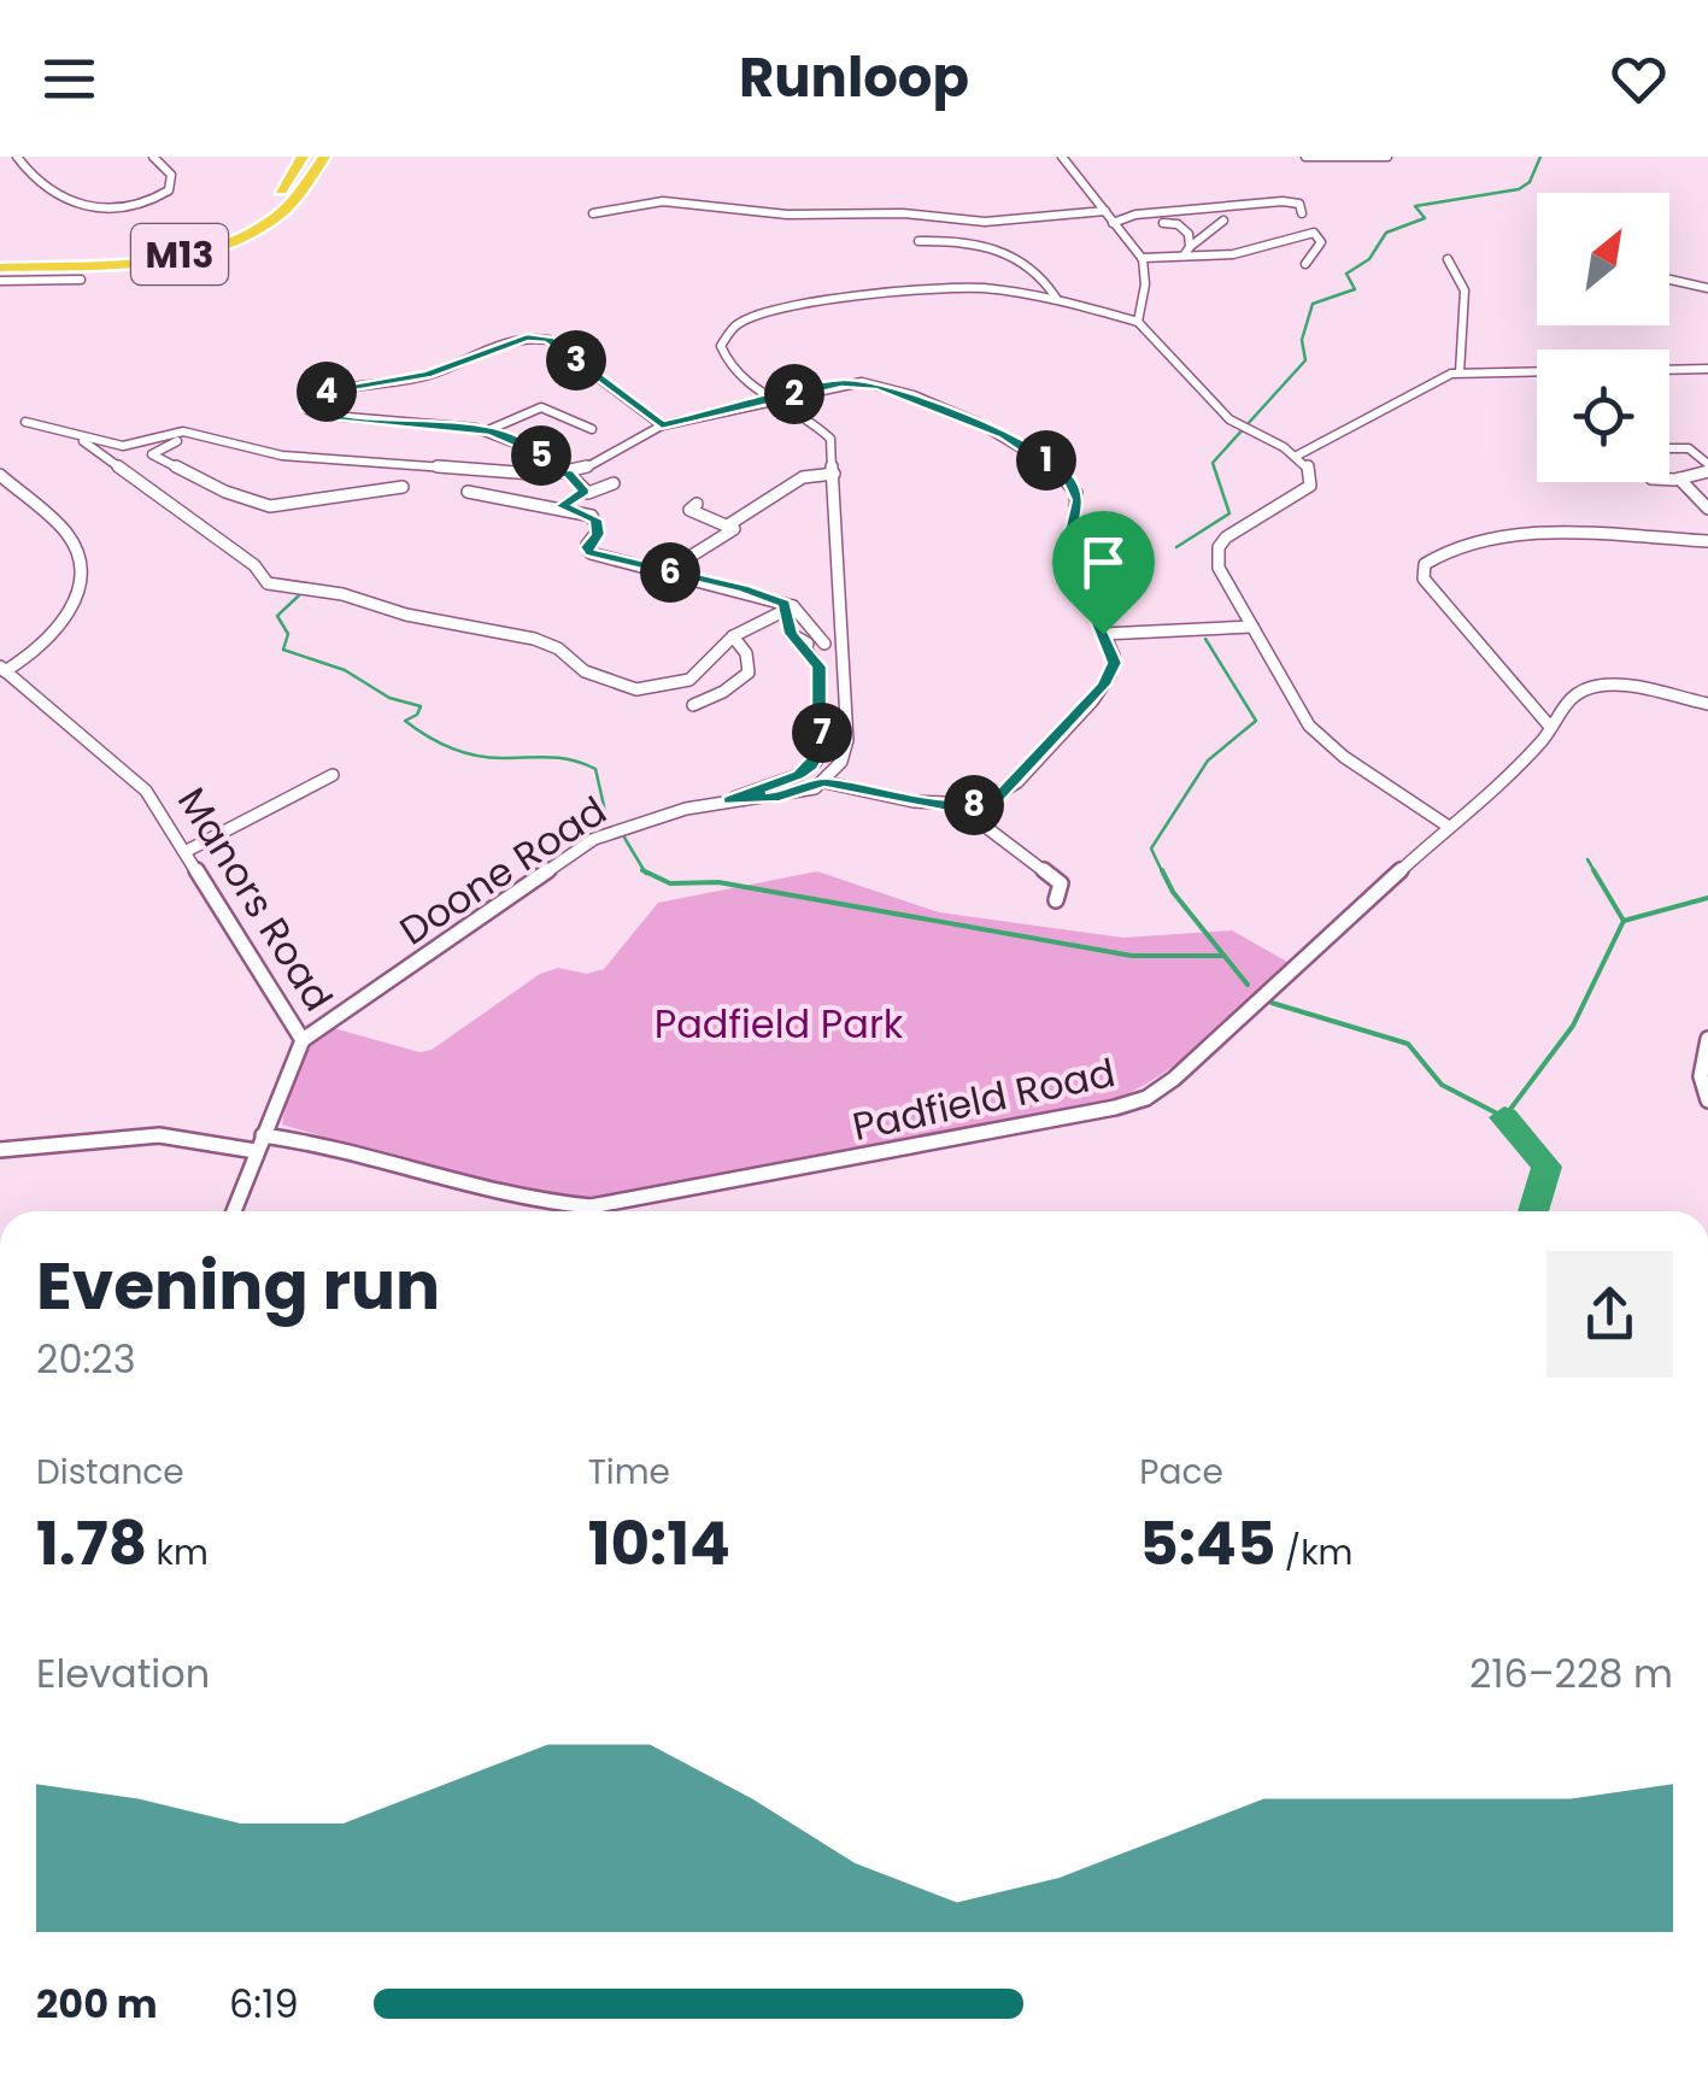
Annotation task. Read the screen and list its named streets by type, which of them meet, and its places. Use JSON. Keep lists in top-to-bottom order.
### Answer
{
  "streets": {
    "highway": ["M13"],
    "street": ["Doone Road", "Manors Road", "Padfield Road"]
  },
  "crossings": [
    ["Doone Road", "Manors Road"],
    ["Manors Road", "Padfield Road"]
  ],
  "parks": ["Padfield Park"],
  "north": "top right",
  "page": {
    "header": "Runloop",
    "pins": [
      "3",
      "4",
      "2",
      "5",
      "1",
      "6",
      "7",
      "8"
    ],
    "heading": ["Evening run", "20:23"],
    "stats": [
      ["Distance", "1.78 km"],
      ["Time", "10:14"],
      ["Pace", "5:45 /km"]
    ],
    "chart": ["Elevation", "216–228 m"],
    "list": [
      {
        "name": "200 m",
        "note": "6:19"
      }
    ]
  }
}
